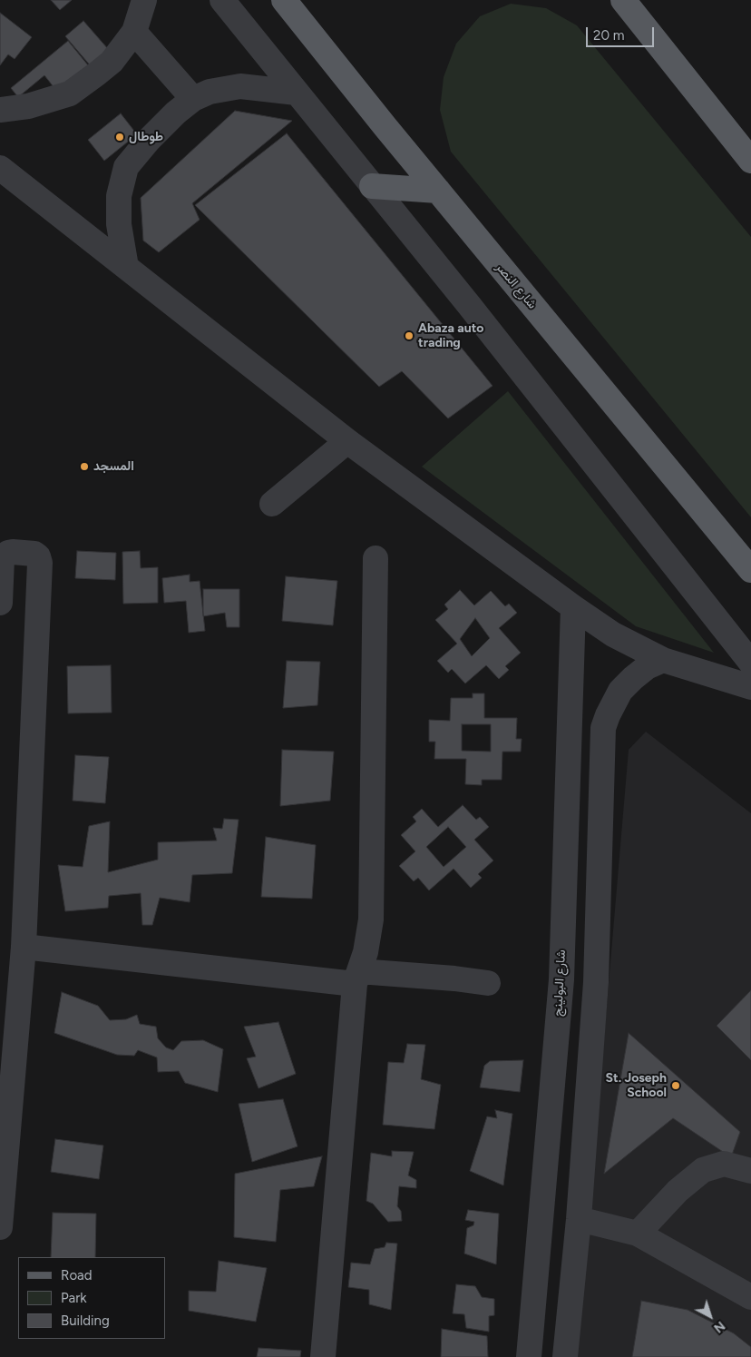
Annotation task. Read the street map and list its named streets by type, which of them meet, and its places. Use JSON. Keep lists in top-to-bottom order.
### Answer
{
  "streets": {
    "main road": ["شارع النصر"],
    "street": ["شارع البولينج"]
  },
  "places": [
    "طوطال",
    "Abaza auto trading",
    "المسجد",
    "St. Joseph School"
  ],
  "legend": ["Road", "Park", "Building"],
  "scale_bar": "20 m",
  "north": "bottom right"
}
